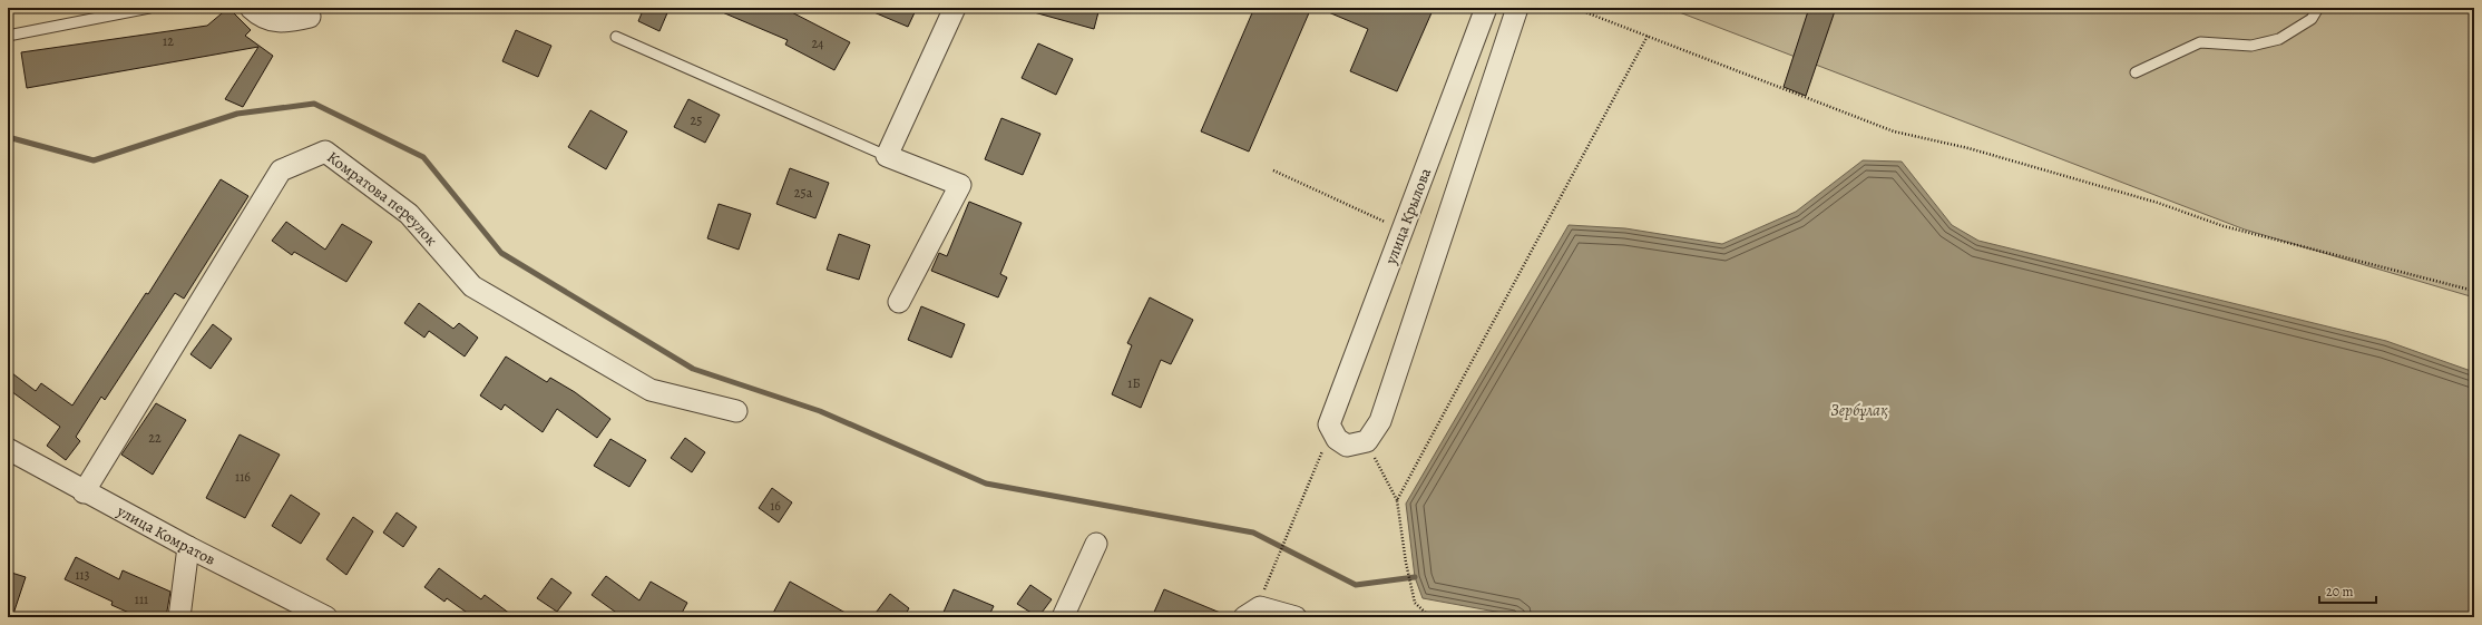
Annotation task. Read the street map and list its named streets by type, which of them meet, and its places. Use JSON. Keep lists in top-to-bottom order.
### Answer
{
  "streets": {
    "street": ["Комратова переулок", "улица Крылова", "улица Комратов"]
  },
  "crossings": [
    ["Комратова переулок", "улица Комратов"]
  ],
  "water": ["Зербұлақ"],
  "house_numbers": [
    "12",
    "24",
    "25",
    "25а",
    "1Б",
    "22",
    "116",
    "16",
    "113",
    "111"
  ],
  "scale_bar": "20 m"
}
